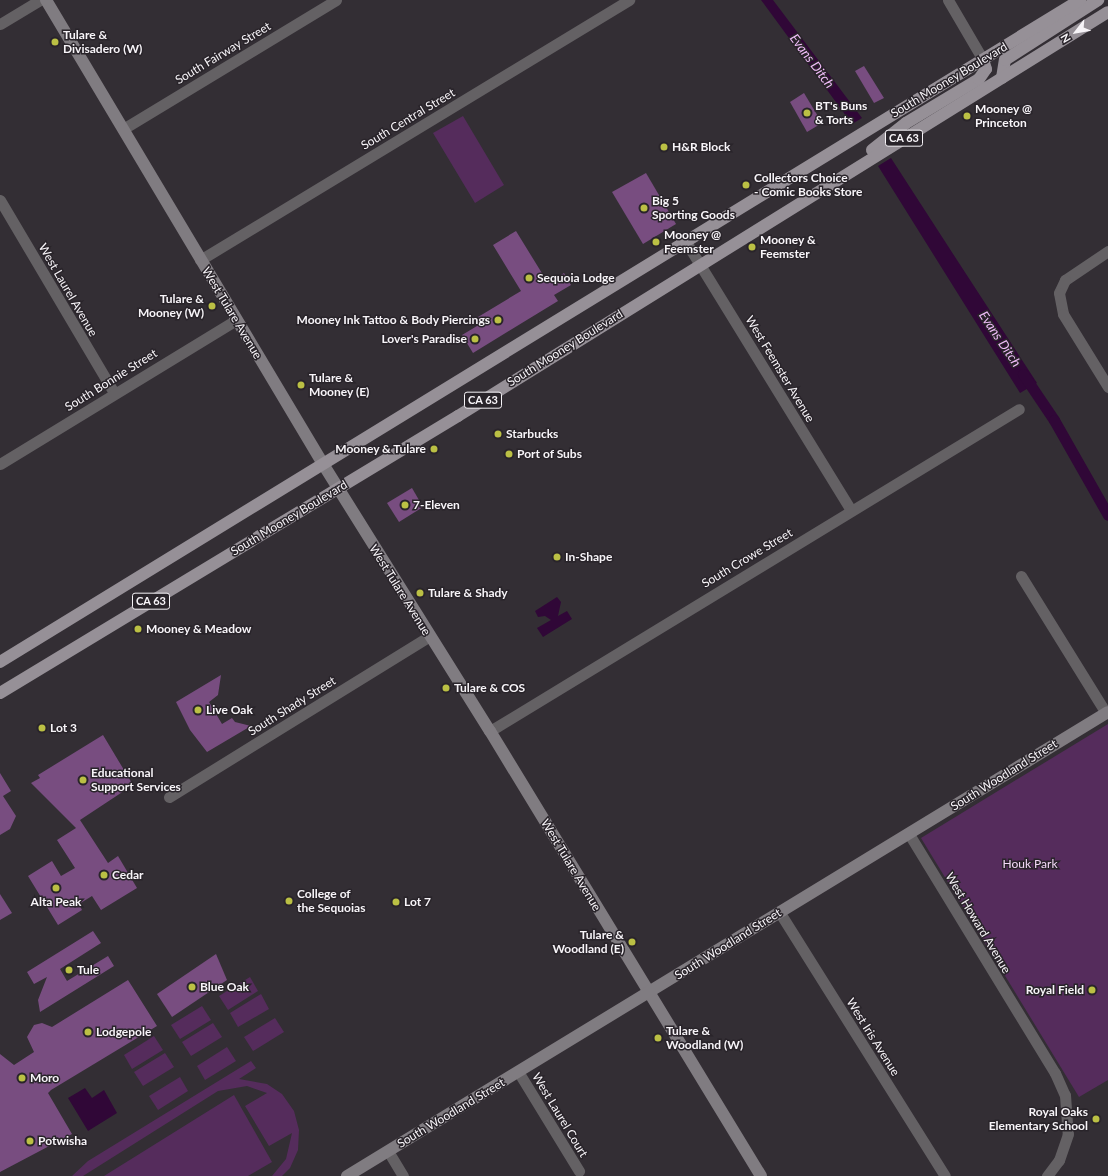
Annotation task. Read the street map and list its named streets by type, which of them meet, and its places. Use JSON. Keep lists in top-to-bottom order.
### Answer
{
  "streets": {
    "main road": ["South Mooney Boulevard", "CA 63"],
    "street": [
      "South Fairway Street",
      "South Central Street",
      "West Laurel Avenue",
      "West Tulare Avenue",
      "West Feemster Avenue",
      "South Bonnie Street",
      "South Crowe Street",
      "South Shady Street",
      "South Woodland Street",
      "West Howard Avenue",
      "West Iris Avenue",
      "West Laurel Court"
    ]
  },
  "crossings": [
    ["South Fairway Street", "West Tulare Avenue"],
    ["South Mooney Boulevard", "West Tulare Avenue"],
    ["South Mooney Boulevard", "West Feemster Avenue"],
    ["South Central Street", "West Tulare Avenue"],
    ["West Laurel Avenue", "South Bonnie Street"],
    ["West Tulare Avenue", "South Bonnie Street"],
    ["West Tulare Avenue", "South Crowe Street"],
    ["West Tulare Avenue", "South Shady Street"],
    ["West Tulare Avenue", "South Woodland Street"],
    ["West Feemster Avenue", "South Crowe Street"],
    ["South Woodland Street", "West Howard Avenue"],
    ["South Woodland Street", "West Iris Avenue"],
    ["South Woodland Street", "West Laurel Court"]
  ],
  "water": ["Evans Ditch"],
  "parks": ["Houk Park"],
  "places": [
    "Tulare & Divisadero (W)",
    "BT's Buns & Torts",
    "Mooney @ Princeton",
    "H&R Block",
    "Collectors Choice - Comic Books Store",
    "Big 5 Sporting Goods",
    "Mooney @ Feemster",
    "Mooney & Feemster",
    "Sequoia Lodge",
    "Tulare & Mooney (W)",
    "Mooney Ink Tattoo & Body Piercings",
    "Lover's Paradise",
    "Tulare & Mooney (E)",
    "Starbucks",
    "Mooney & Tulare",
    "Port of Subs",
    "7-Eleven",
    "In-Shape",
    "Tulare & Shady",
    "Mooney & Meadow",
    "Tulare & COS",
    "Live Oak",
    "Lot 3",
    "Educational Support Services",
    "Cedar",
    "Alta Peak",
    "College of the Sequoias",
    "Lot 7",
    "Tulare & Woodland (E)",
    "Tule",
    "Blue Oak",
    "Royal Field",
    "Lodgepole",
    "Tulare & Woodland (W)",
    "Moro",
    "Royal Oaks Elementary School",
    "Potwisha"
  ],
  "north": "bottom left"
}
